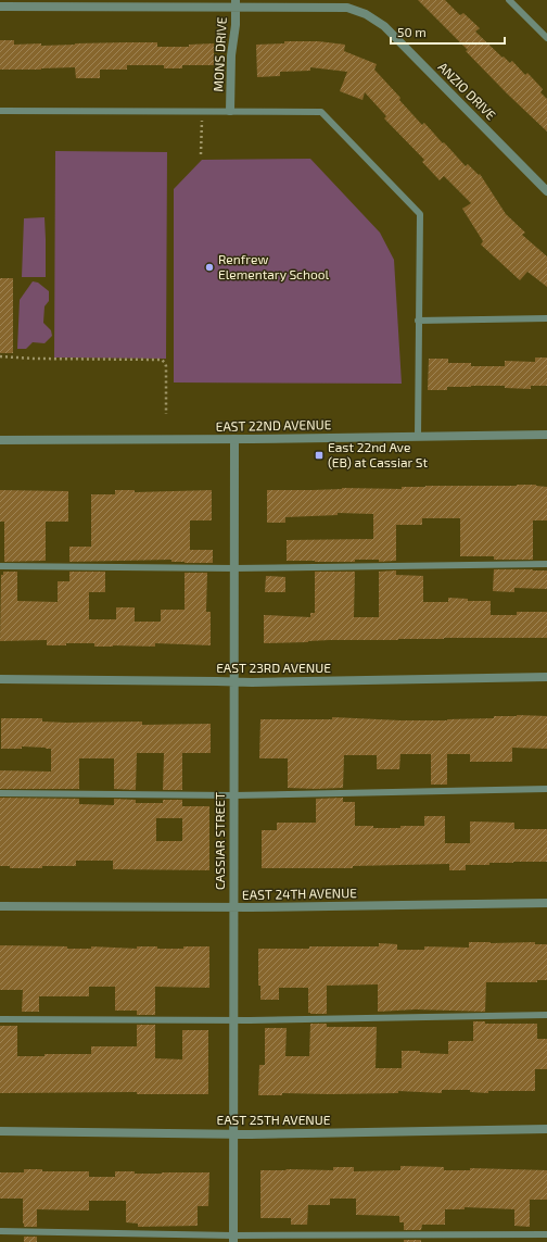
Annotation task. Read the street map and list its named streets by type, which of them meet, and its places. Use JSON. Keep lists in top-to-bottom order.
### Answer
{
  "streets": {
    "street": [
      "MONS DRIVE",
      "ANZIO DRIVE",
      "EAST 22ND AVENUE",
      "EAST 23RD AVENUE",
      "CASSIAR STREET",
      "EAST 24TH AVENUE",
      "EAST 25TH AVENUE"
    ]
  },
  "crossings": [
    ["MONS DRIVE", "ANZIO DRIVE"],
    ["EAST 22ND AVENUE", "CASSIAR STREET"],
    ["EAST 23RD AVENUE", "CASSIAR STREET"],
    ["CASSIAR STREET", "EAST 24TH AVENUE"],
    ["CASSIAR STREET", "EAST 25TH AVENUE"]
  ],
  "places": {
    "other": ["Renfrew Elementary School"],
    "transit": ["East 22nd Ave (EB) at Cassiar St"]
  },
  "scale_bar": "50 m"
}
